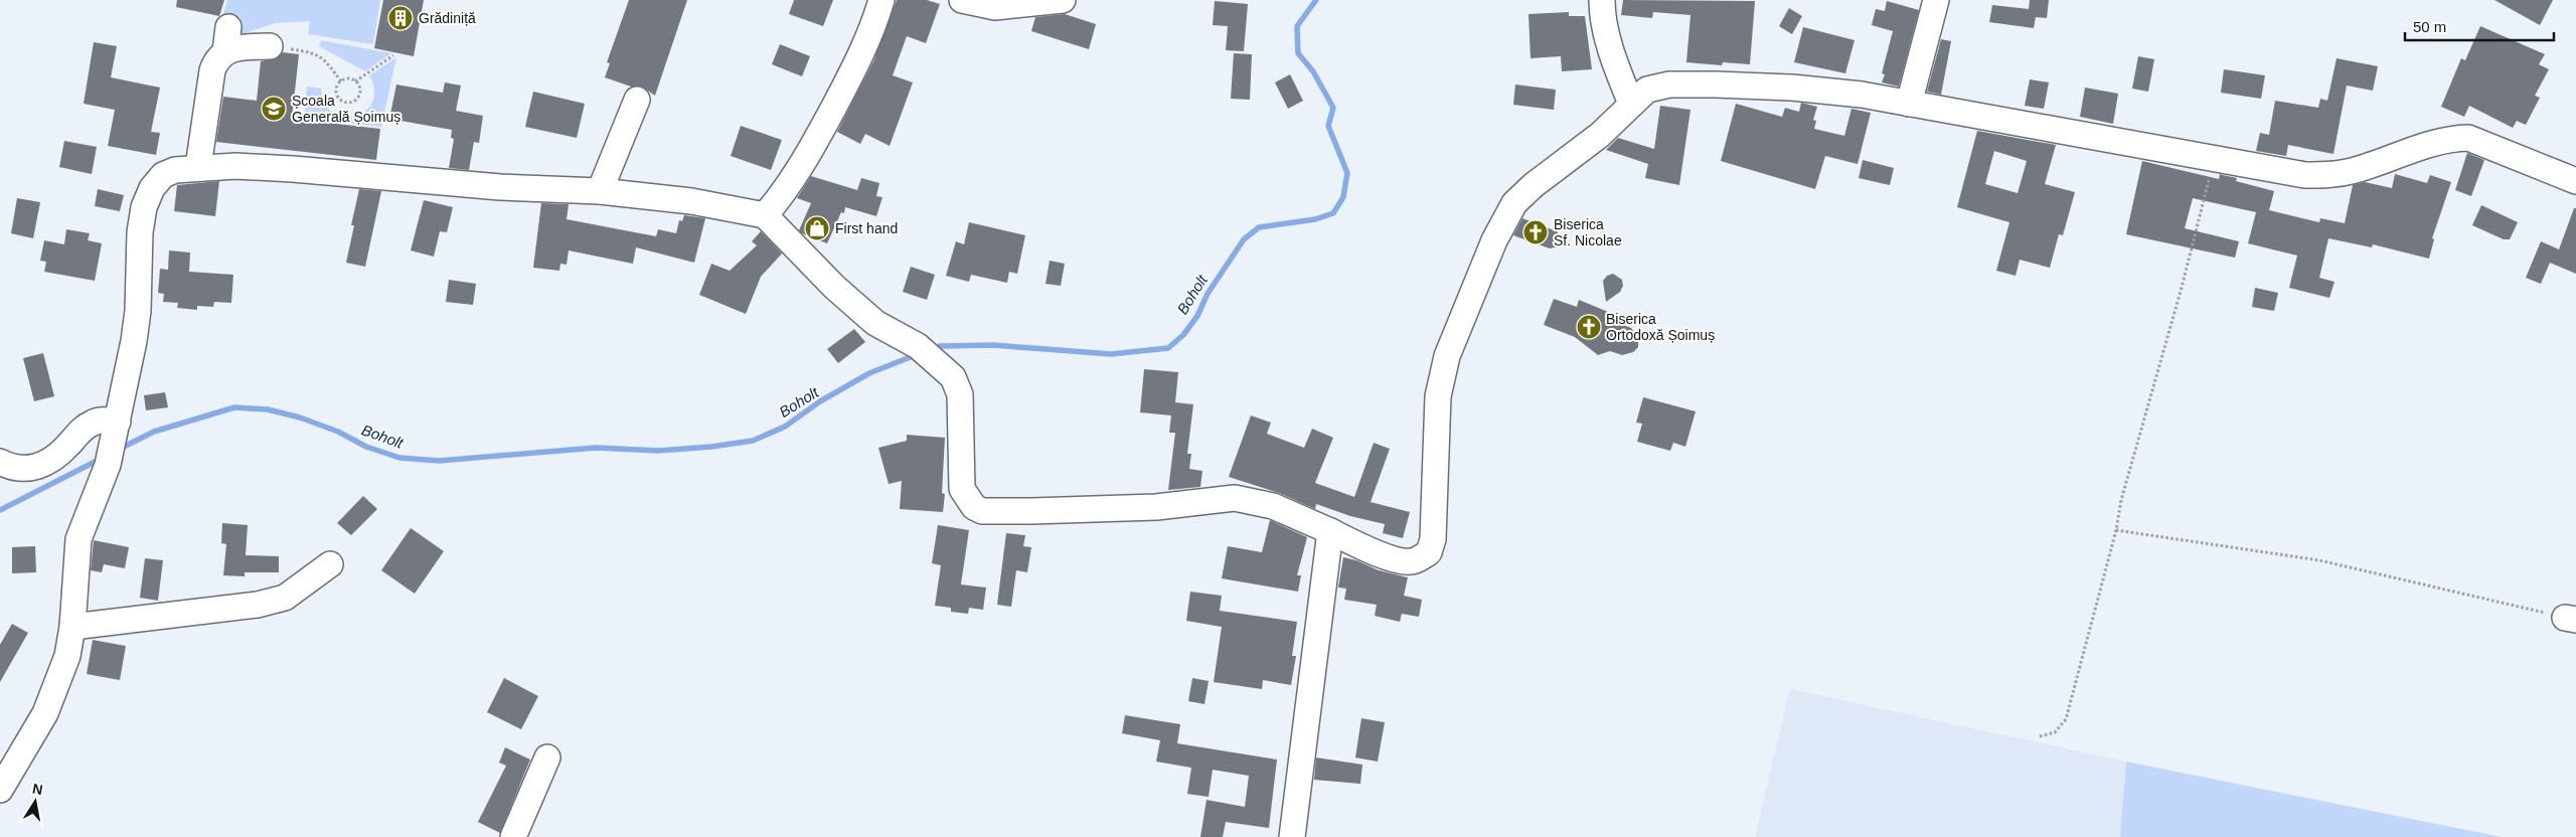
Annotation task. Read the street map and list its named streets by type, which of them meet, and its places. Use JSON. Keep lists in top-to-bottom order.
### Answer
{
  "water": ["Boholt"],
  "places": {
    "building": ["Grădiniță"],
    "school or university": ["Școala Generală Șoimuș"],
    "shop": ["First hand"],
    "church": ["Biserica Sf. Nicolae", "Biserica Ortodoxă Șoimuș"]
  },
  "scale_bar": "50 m",
  "north": "top"
}
